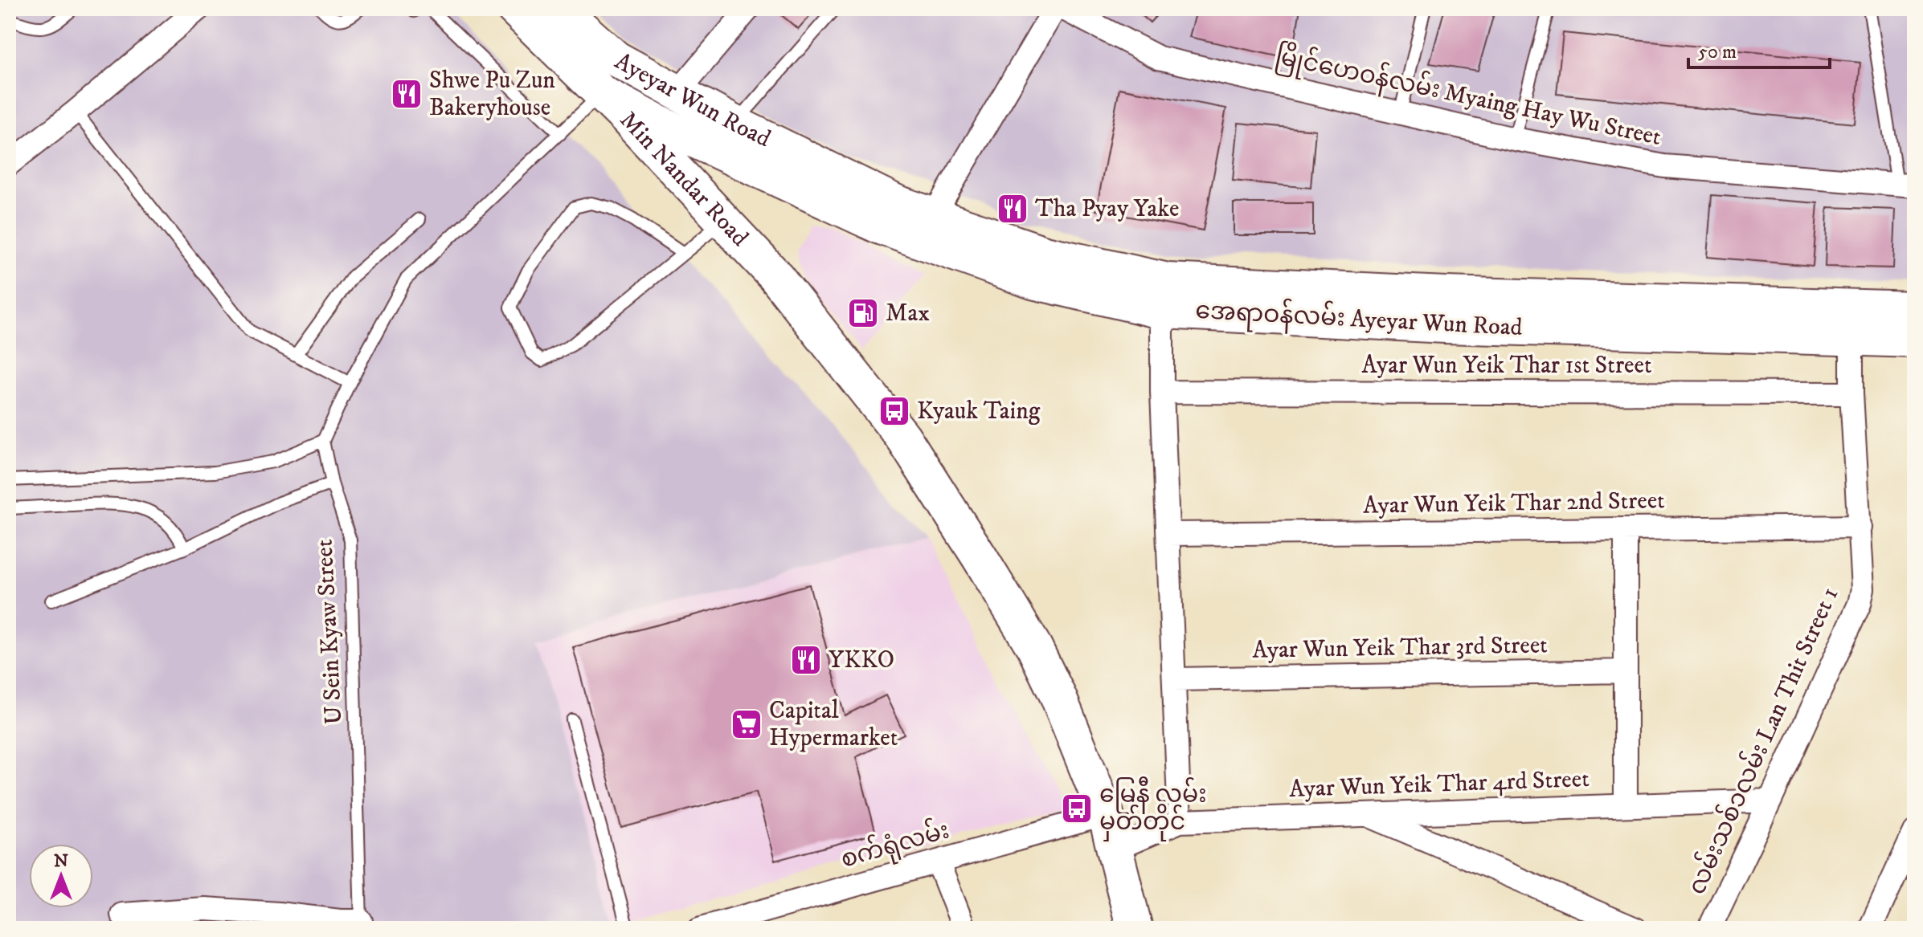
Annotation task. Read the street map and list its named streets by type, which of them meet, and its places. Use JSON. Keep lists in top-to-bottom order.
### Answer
{
  "streets": {
    "main road": ["Ayeyar Wun Road", "Min Nandar Road", "အေရာဝန်လမ်း Ayeyar Wun Road"],
    "street": [
      "မြိုင်ဟေဝန်လမ်း Myaing Hay Wu Street",
      "Ayar Wun Yeik Thar 1st Street",
      "Ayar Wun Yeik Thar 2nd Street",
      "Ayar Wun Yeik Thar 3rd Street",
      "လမ်းသစ်၁လမ်း Lan Thit Street 1",
      "Ayar Wun Yeik Thar 4rd Street",
      "စက်ရုံလမ်း"
    ],
    "lane": ["U Sein Kyaw Street"]
  },
  "crossings": [
    ["Ayeyar Wun Road", "Min Nandar Road"],
    ["Ayeyar Wun Road", "အေရာဝန်လမ်း Ayeyar Wun Road"],
    ["Min Nandar Road", "Ayar Wun Yeik Thar 4rd Street"],
    ["Min Nandar Road", "စက်ရုံလမ်း"],
    ["အေရာဝန်လမ်း Ayeyar Wun Road", "လမ်းသစ်၁လမ်း Lan Thit Street 1"],
    ["Ayar Wun Yeik Thar 1st Street", "လမ်းသစ်၁လမ်း Lan Thit Street 1"],
    ["Ayar Wun Yeik Thar 2nd Street", "လမ်းသစ်၁လမ်း Lan Thit Street 1"],
    ["လမ်းသစ်၁လမ်း Lan Thit Street 1", "Ayar Wun Yeik Thar 4rd Street"]
  ],
  "places": {
    "restaurant": ["Shwe Pu Zun Bakeryhouse", "Tha Pyay Yake", "YKKO"],
    "fuel station": ["Max"],
    "bus stop": ["Kyauk Taing", "မြေနီ လမ်း မှတ်တိုင်"],
    "supermarket": ["Capital Hypermarket"]
  },
  "scale_bar": "50 m",
  "north": "top"
}
